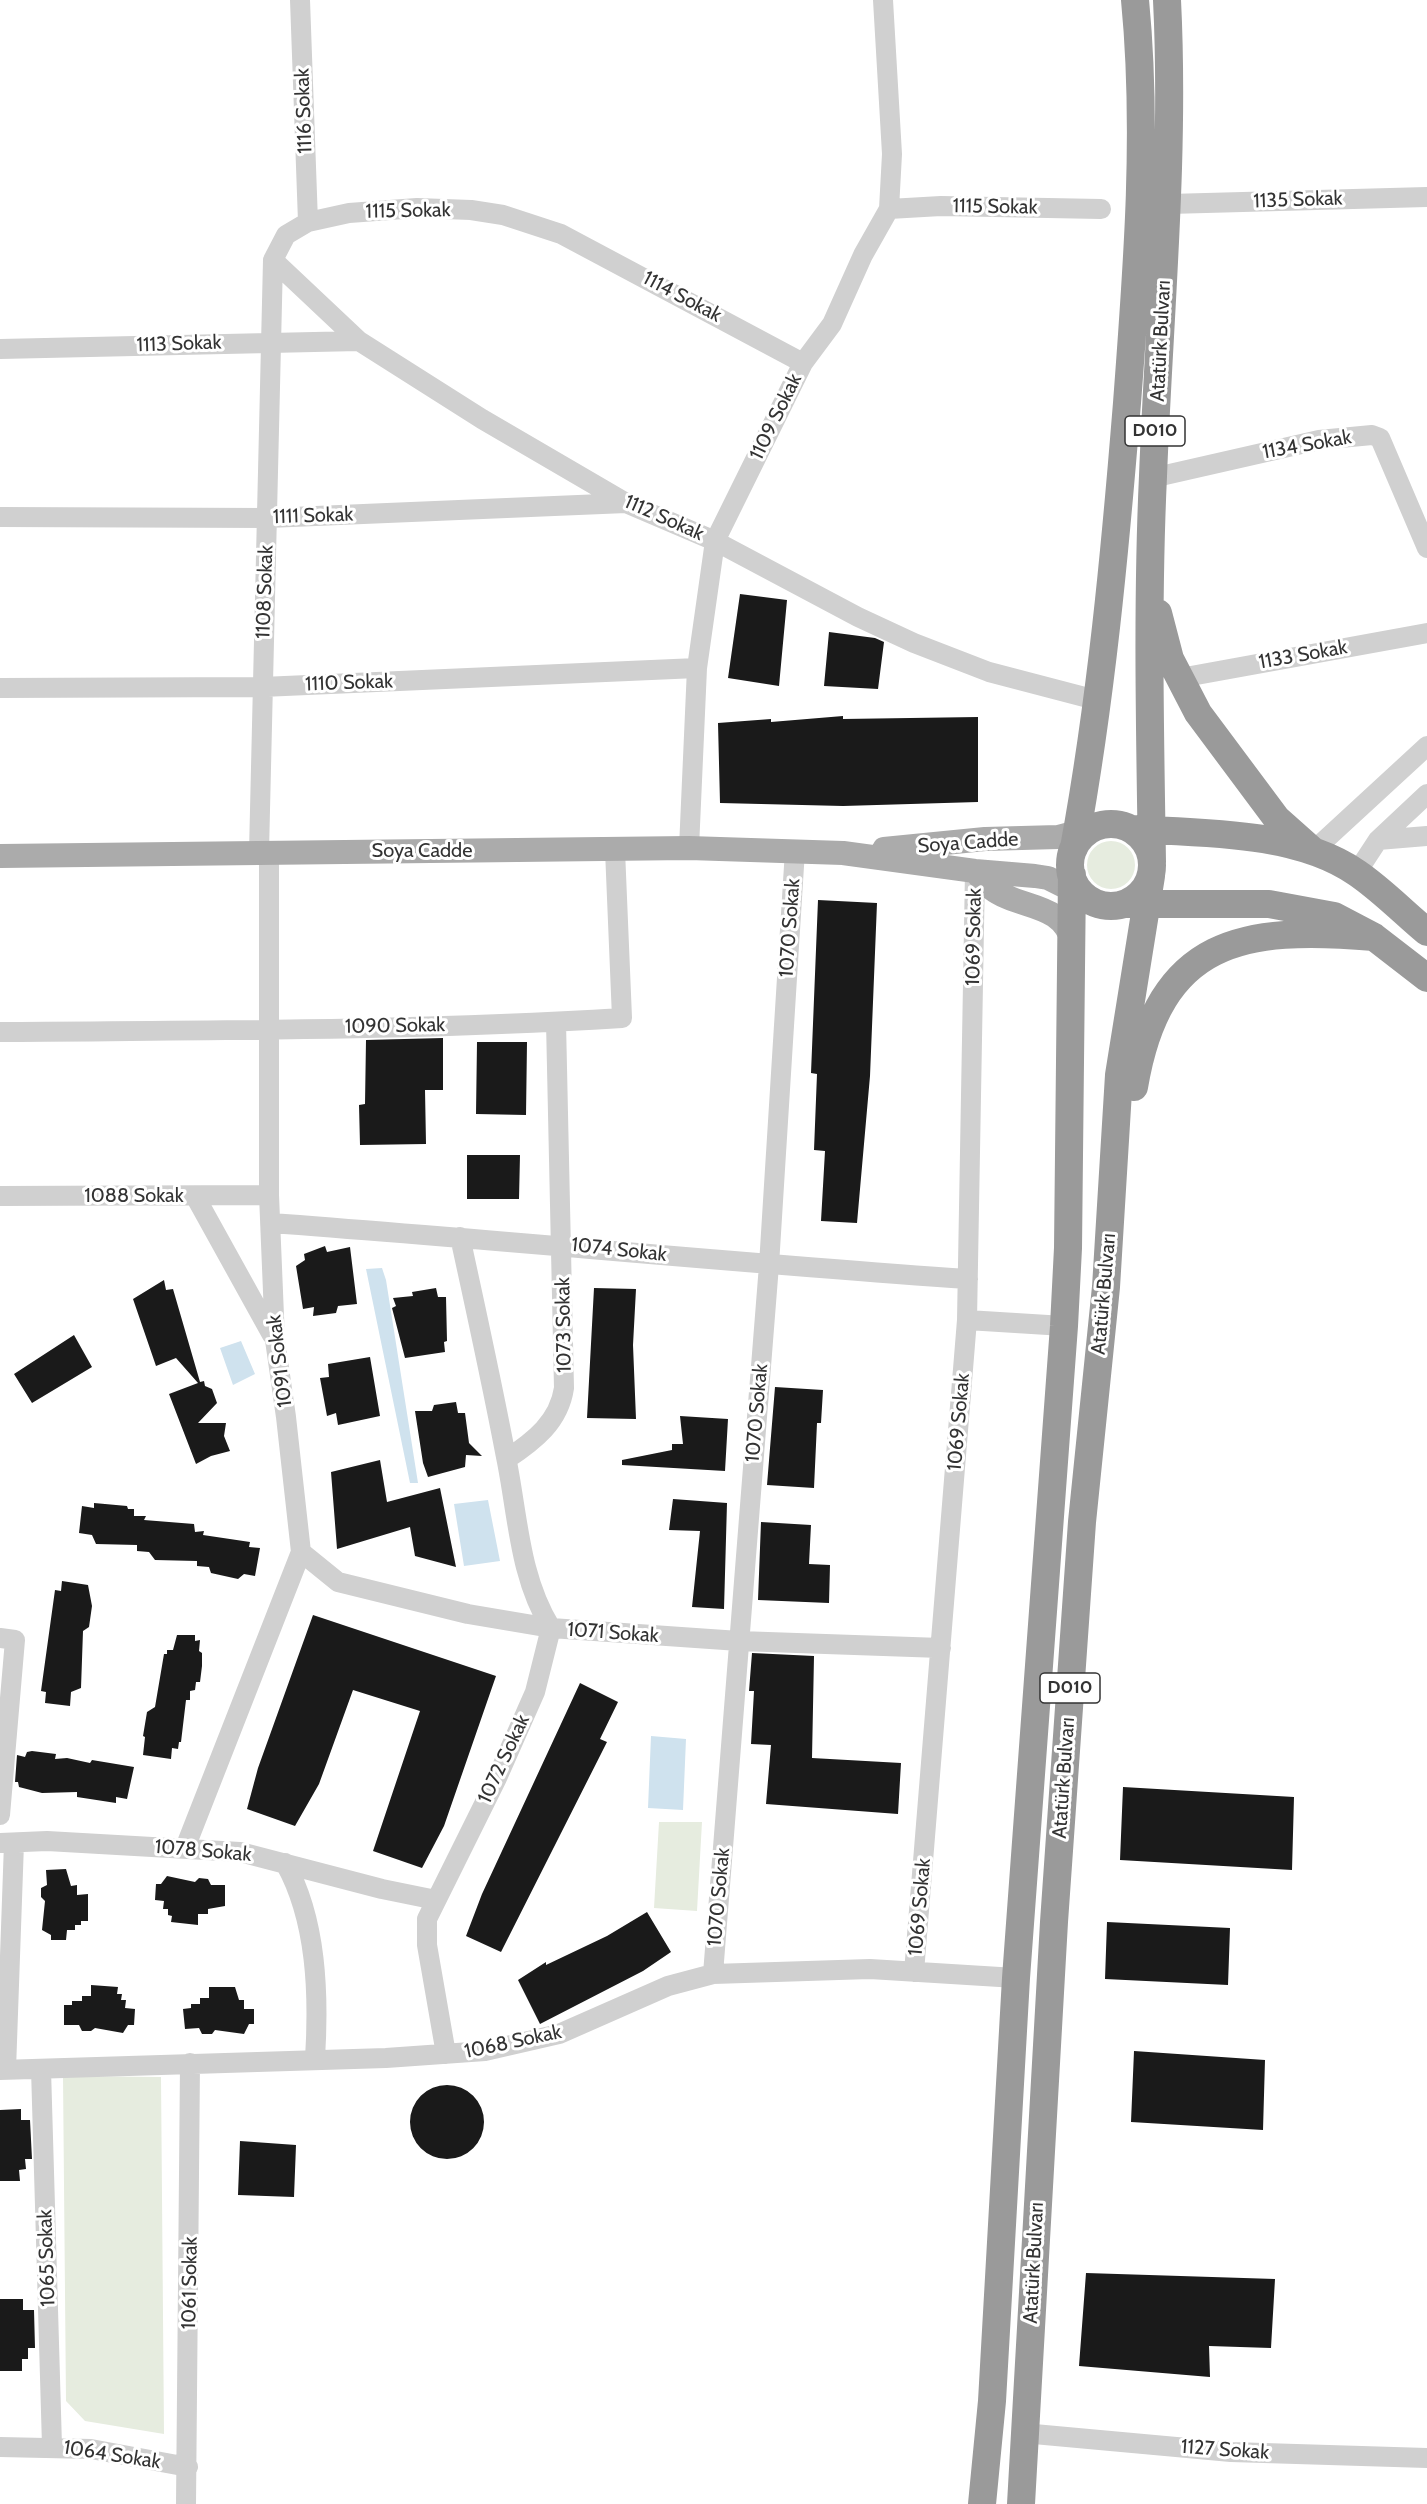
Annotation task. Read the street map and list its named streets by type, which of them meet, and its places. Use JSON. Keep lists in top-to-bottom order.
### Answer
{
  "streets": {
    "highway": ["Atatürk Bulvarı", "D010"],
    "main road": ["Soya Cadde"],
    "street": [
      "1116 Sokak",
      "1135 Sokak",
      "1115 Sokak",
      "1114 Sokak",
      "1113 Sokak",
      "1109 Sokak",
      "1134 Sokak",
      "1111 Sokak",
      "1112 Sokak",
      "1108 Sokak",
      "1133 Sokak",
      "1110 Sokak",
      "1070 Sokak",
      "1069 Sokak",
      "1090 Sokak",
      "1088 Sokak",
      "1074 Sokak",
      "1073 Sokak",
      "1091 Sokak",
      "1071 Sokak",
      "1072 Sokak",
      "1078 Sokak",
      "1068 Sokak",
      "1065 Sokak",
      "1061 Sokak",
      "1127 Sokak",
      "1064 Sokak"
    ]
  },
  "crossings": [
    ["1116 Sokak", "1115 Sokak"],
    ["1135 Sokak", "Atatürk Bulvarı"],
    ["1115 Sokak", "1114 Sokak"],
    ["1115 Sokak", "1109 Sokak"],
    ["1115 Sokak", "1112 Sokak"],
    ["1115 Sokak", "1108 Sokak"],
    ["1114 Sokak", "1109 Sokak"],
    ["Atatürk Bulvarı", "1134 Sokak"],
    ["Atatürk Bulvarı", "1112 Sokak"],
    ["Atatürk Bulvarı", "Soya Cadde"],
    ["Atatürk Bulvarı", "1068 Sokak"],
    ["Atatürk Bulvarı", "1127 Sokak"],
    ["1113 Sokak", "1112 Sokak"],
    ["1113 Sokak", "1108 Sokak"],
    ["1109 Sokak", "1112 Sokak"],
    ["1109 Sokak", "1110 Sokak"],
    ["1109 Sokak", "Soya Cadde"],
    ["1111 Sokak", "1112 Sokak"],
    ["1111 Sokak", "1108 Sokak"],
    ["1112 Sokak", "1108 Sokak"],
    ["1108 Sokak", "1110 Sokak"],
    ["1108 Sokak", "Soya Cadde"],
    ["1108 Sokak", "1091 Sokak"],
    ["Soya Cadde", "1070 Sokak"],
    ["Soya Cadde", "1069 Sokak"],
    ["Soya Cadde", "1090 Sokak"],
    ["Soya Cadde", "1091 Sokak"],
    ["1070 Sokak", "1074 Sokak"],
    ["1070 Sokak", "1071 Sokak"],
    ["1070 Sokak", "1068 Sokak"],
    ["1069 Sokak", "1074 Sokak"],
    ["1069 Sokak", "1071 Sokak"],
    ["1069 Sokak", "1068 Sokak"],
    ["1090 Sokak", "1073 Sokak"],
    ["1090 Sokak", "1091 Sokak"],
    ["1088 Sokak", "1091 Sokak"],
    ["1074 Sokak", "1073 Sokak"],
    ["1074 Sokak", "1091 Sokak"],
    ["1091 Sokak", "1071 Sokak"],
    ["1091 Sokak", "1078 Sokak"],
    ["1071 Sokak", "1072 Sokak"],
    ["1072 Sokak", "1078 Sokak"],
    ["1072 Sokak", "1068 Sokak"],
    ["1068 Sokak", "1065 Sokak"],
    ["1068 Sokak", "1061 Sokak"],
    ["1065 Sokak", "1064 Sokak"],
    ["1061 Sokak", "1064 Sokak"]
  ]
}
